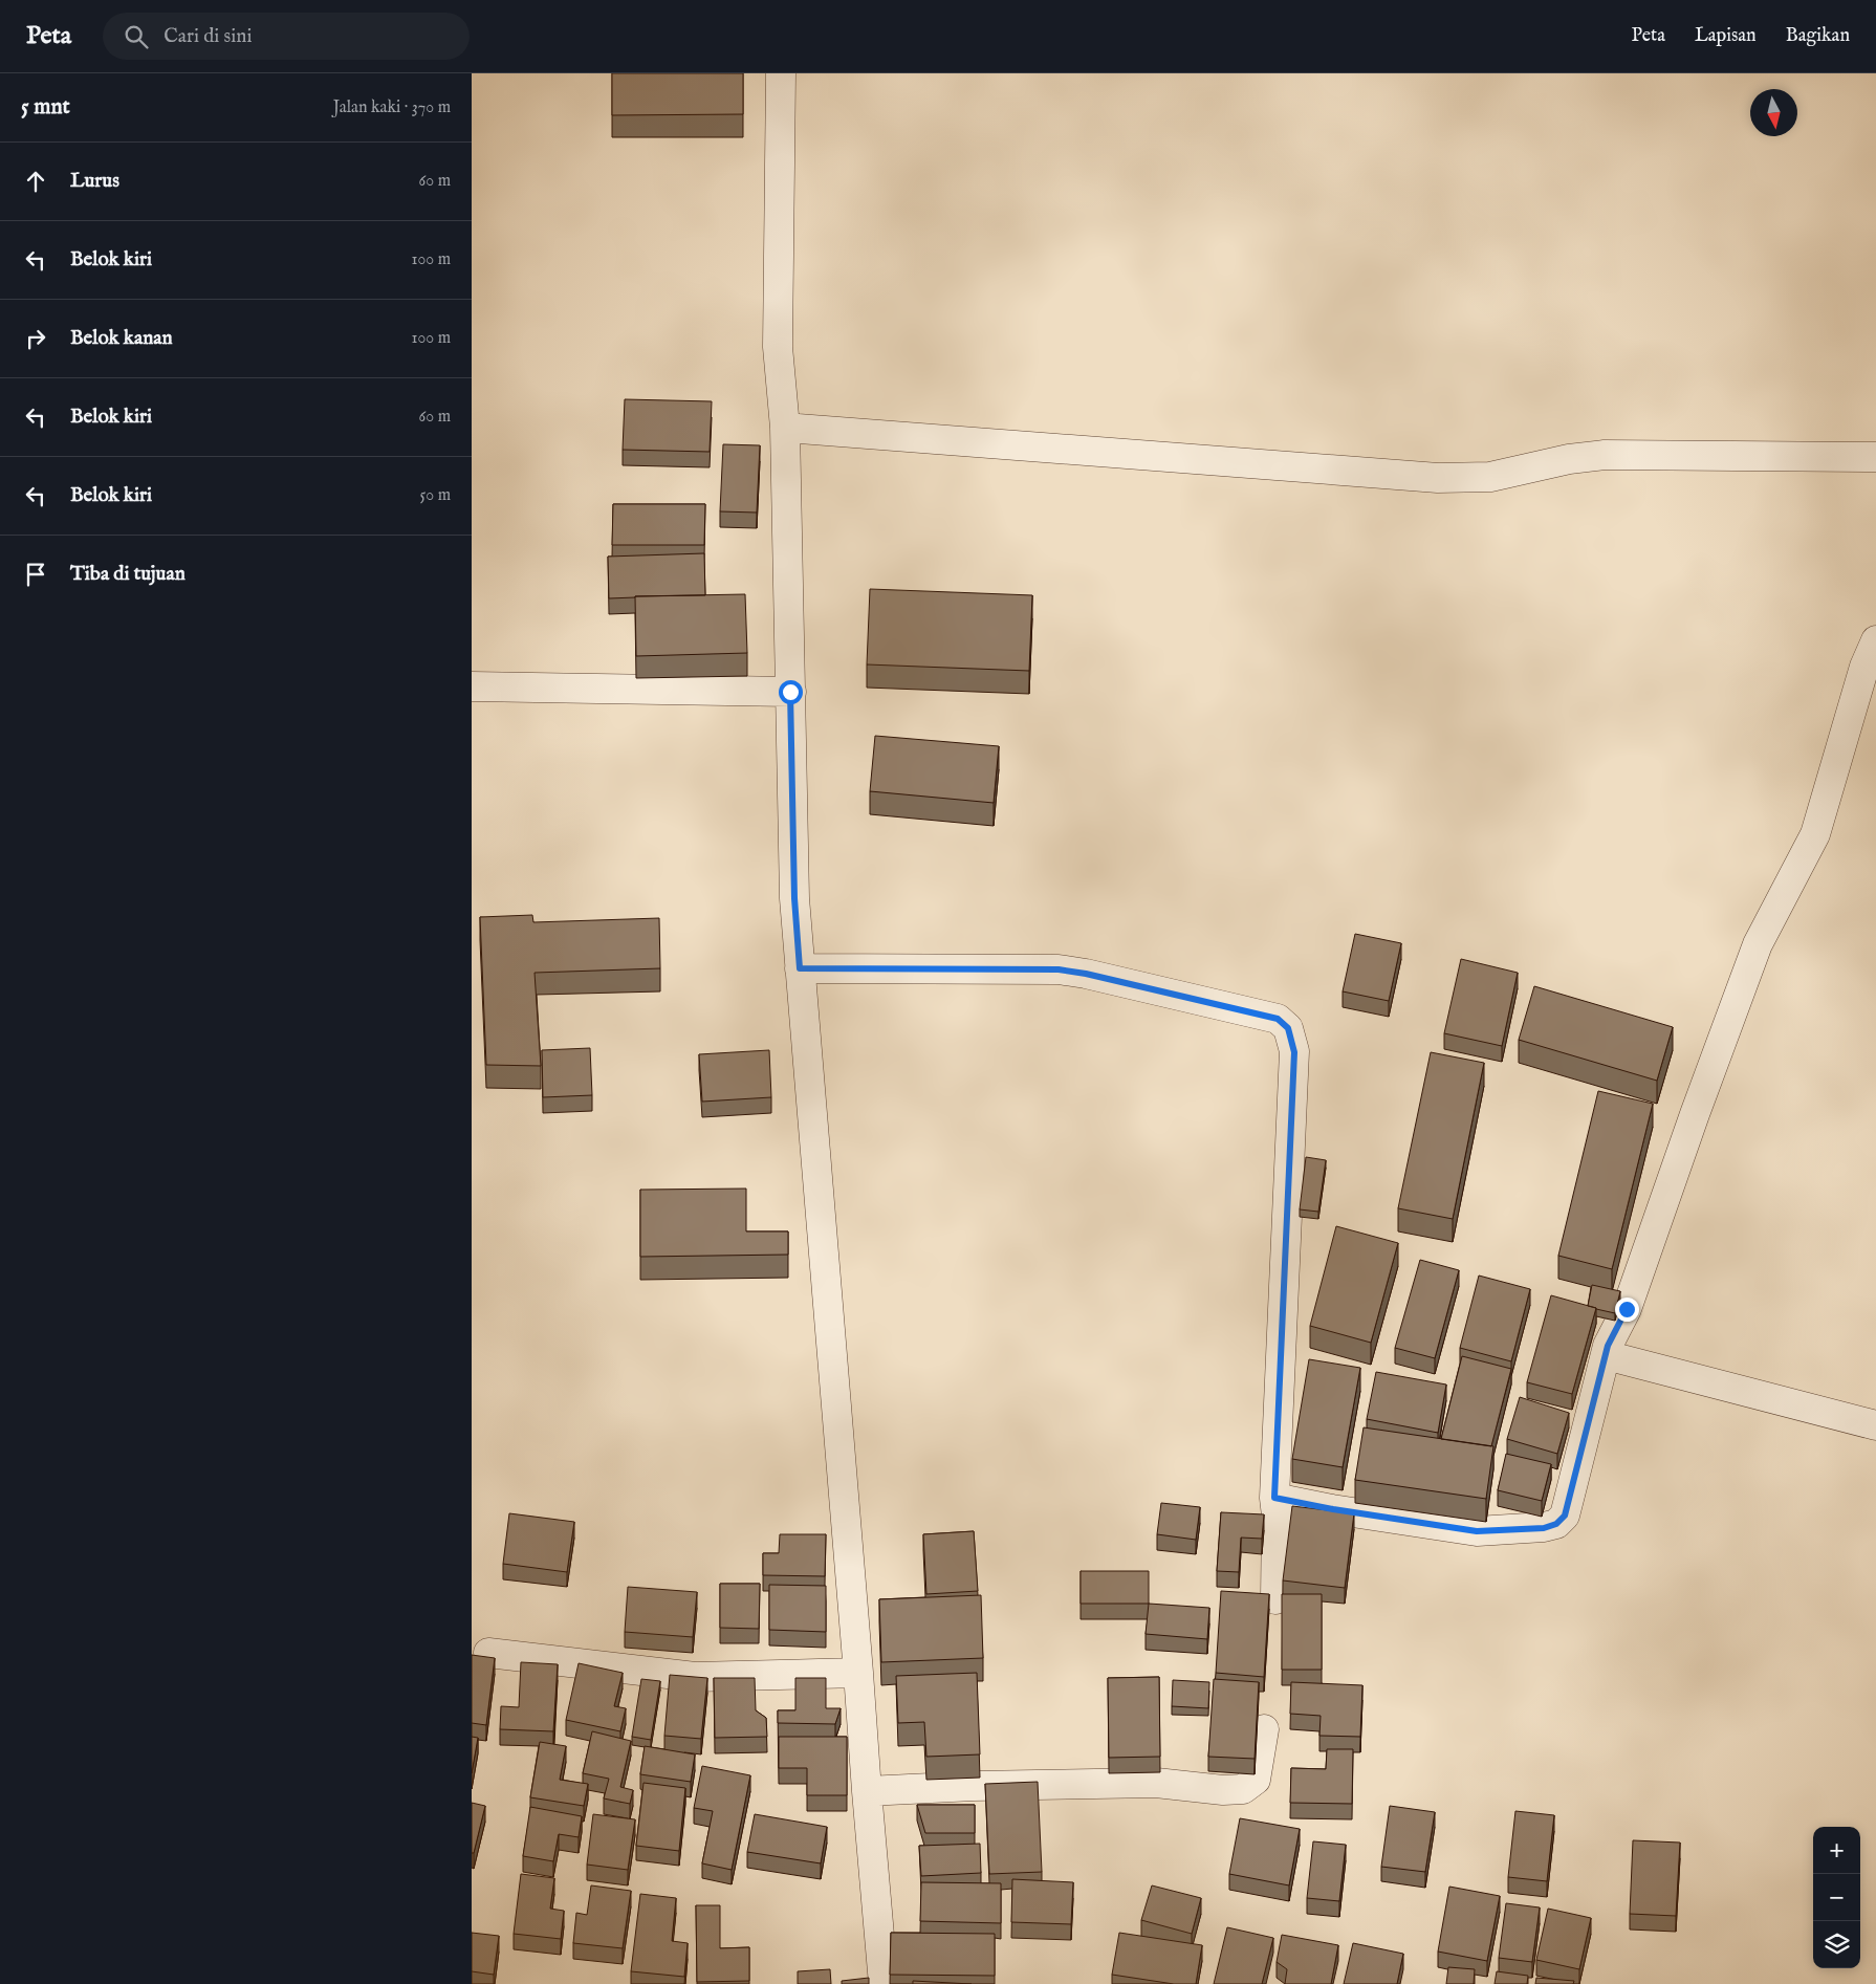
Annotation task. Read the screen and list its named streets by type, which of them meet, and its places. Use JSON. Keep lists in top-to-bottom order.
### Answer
{
  "north": "bottom",
  "page": {
    "header": "Peta",
    "search": "Cari di sini",
    "nav": ["Peta", "Lapisan", "Bagikan"],
    "heading": ["5 mnt", "Jalan kaki · 370 m"],
    "list": [
      ["Lurus", "60 m"],
      ["Belok kiri", "100 m"],
      ["Belok kanan", "100 m"],
      ["Belok kiri", "60 m"],
      ["Belok kiri", "50 m"],
      "Tiba di tujuan"
    ],
    "map_buttons": ["+", "−"]
  }
}
